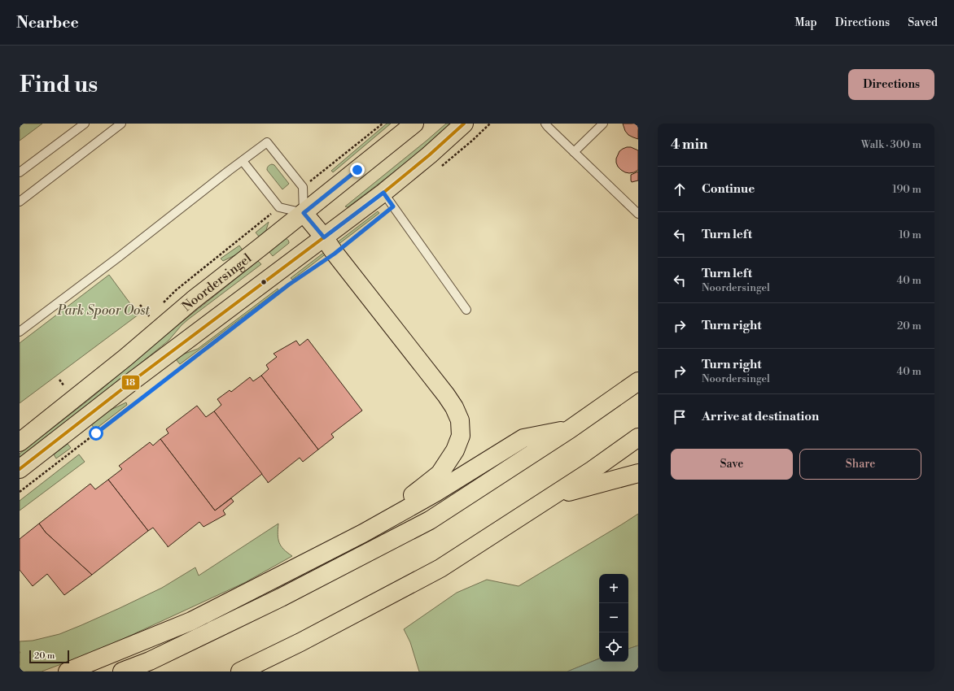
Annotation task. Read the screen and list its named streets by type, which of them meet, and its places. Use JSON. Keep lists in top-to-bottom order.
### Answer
{
  "streets": {
    "main road": ["Noordersingel"]
  },
  "parks": ["Park Spoor Oost"],
  "lines": ["transit line 18"],
  "scale_bar": "20 m",
  "page": {
    "header": "Nearbee",
    "nav": ["Map", "Directions", "Saved"],
    "buttons": [
      "Directions",
      ["Save", "Share"]
    ],
    "title": "Find us",
    "heading": ["4 min", "Walk · 300 m"],
    "list": [
      ["Continue", "190 m"],
      ["Turn left", "10 m"],
      ["Turn left", "Noordersingel", "40 m"],
      ["Turn right", "20 m"],
      ["Turn right", "Noordersingel", "40 m"],
      "Arrive at destination"
    ],
    "map_buttons": ["+", "−"],
    "scale": "20 m"
  }
}
